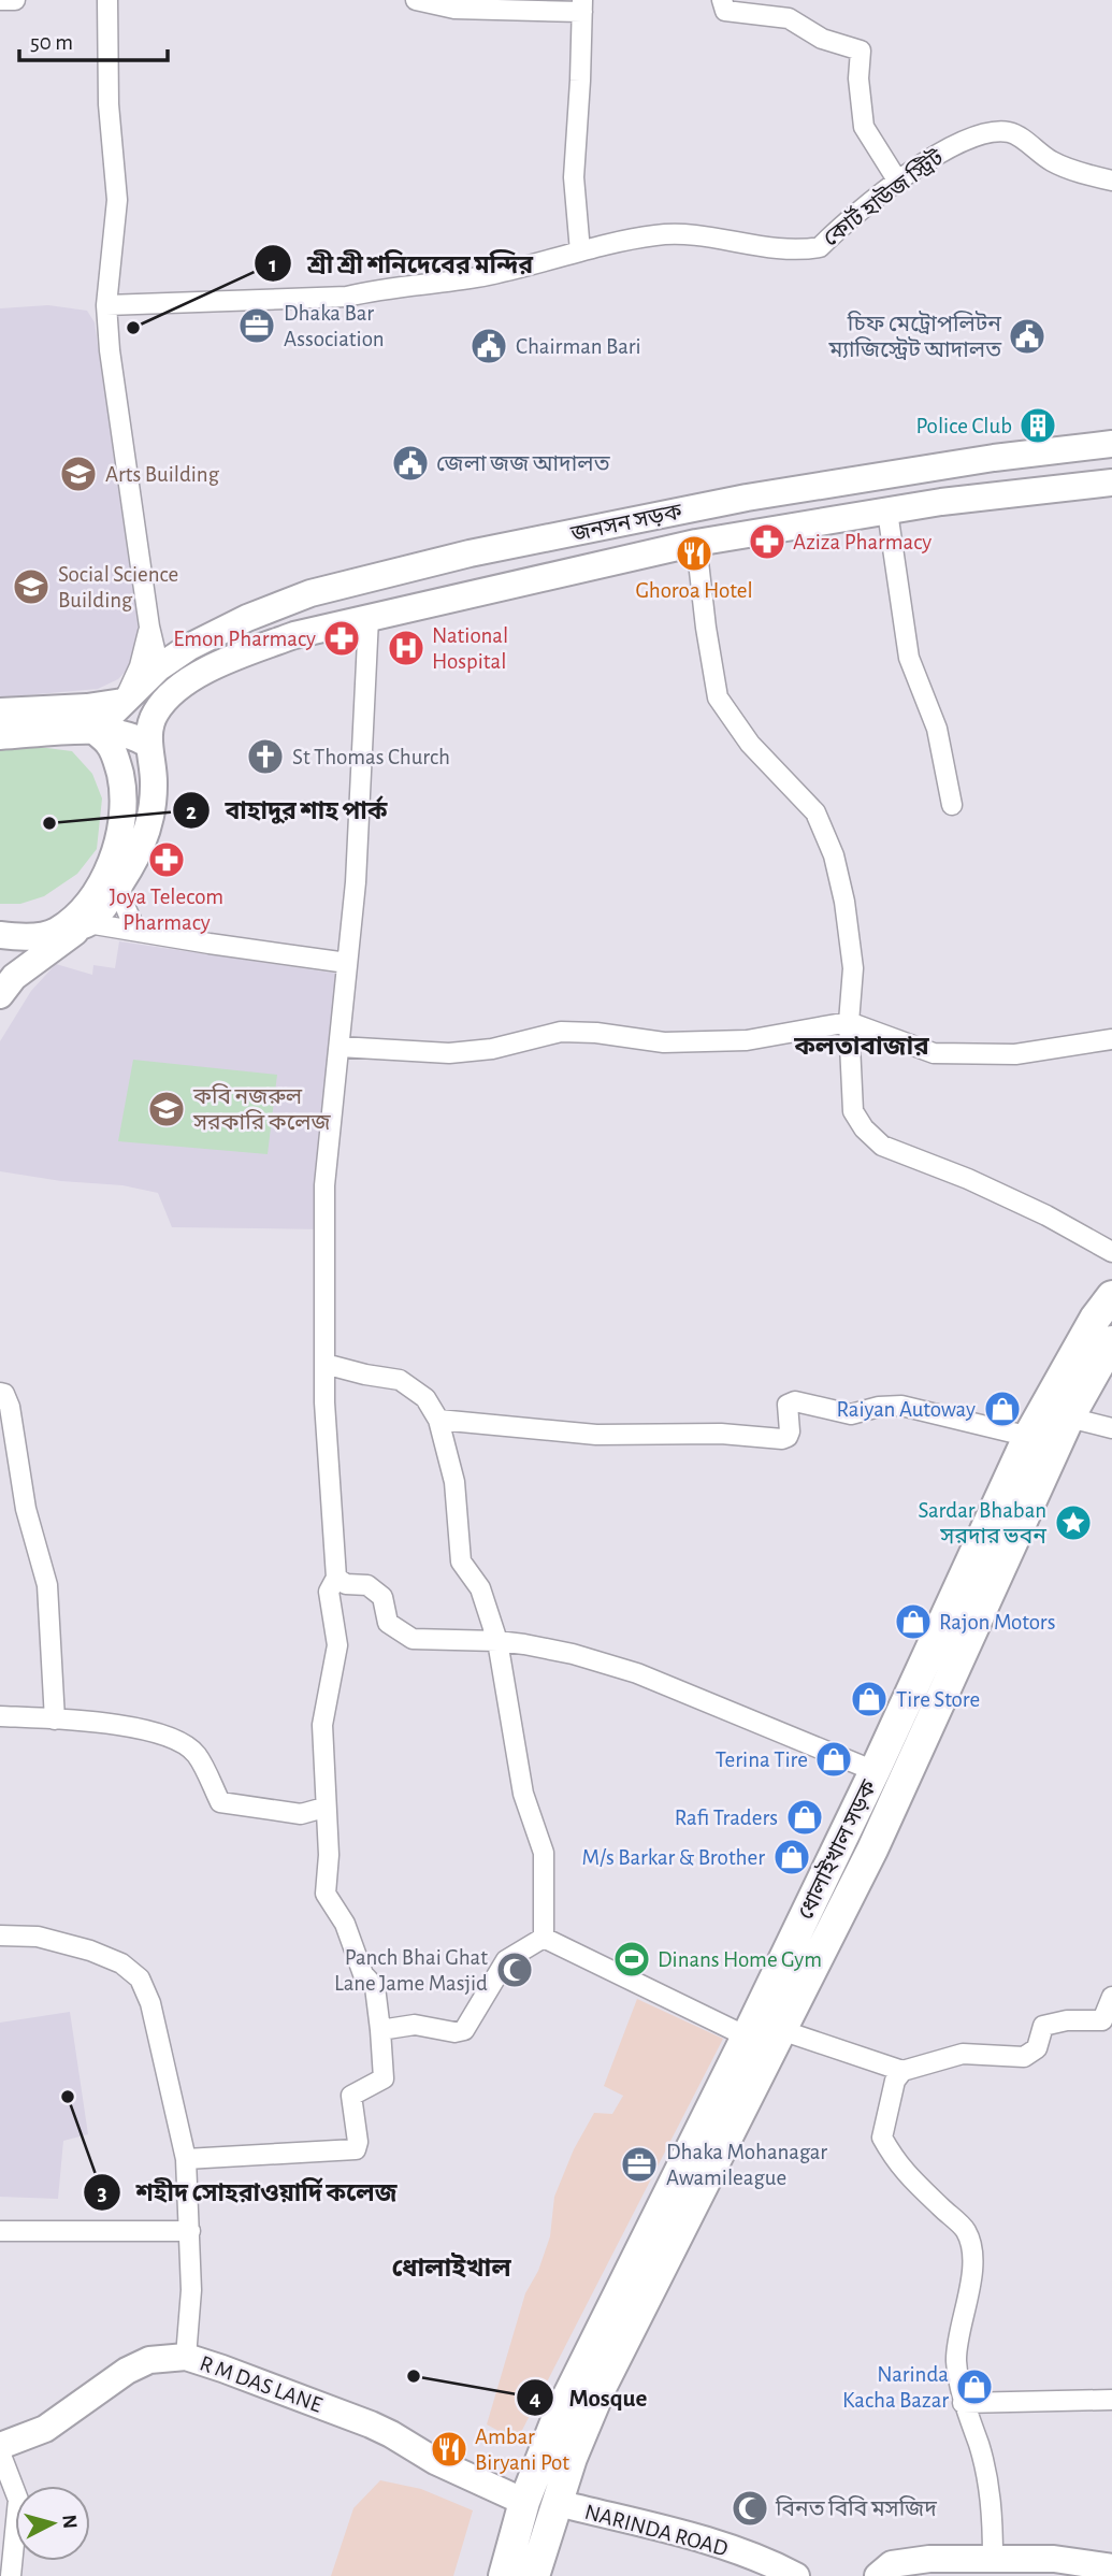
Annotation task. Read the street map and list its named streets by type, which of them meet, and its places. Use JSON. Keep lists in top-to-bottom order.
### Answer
{
  "streets": {
    "main road": [
      "জনসন সড়ক",
      "ধোলাইখাল সড়ক",
      "R M DAS LANE",
      "NARINDA ROAD"
    ],
    "street": ["কোর্ট হাউজ স্ট্রিট"]
  },
  "crossings": [
    ["ধোলাইখাল সড়ক", "R M DAS LANE"],
    ["ধোলাইখাল সড়ক", "NARINDA ROAD"]
  ],
  "districts": ["কলতাবাজার", "ধোলাইখাল"],
  "places": {
    "office": ["Dhaka Bar Association", "Dhaka Mohanagar Awamileague"],
    "other": [
      "শ্রী শ্রী শনিদেবের মন্দির",
      "বাহাদুর শাহ পার্ক",
      "শহীদ সোহরাওয়ার্দি কলেজ",
      "Mosque"
    ],
    "public building": ["চিফ মেট্রোপলিটন ম্যাজিস্ট্রেট আদালত", "Chairman Bari", "জেলা জজ আদালত"],
    "building": ["Police Club"],
    "school or university": ["Arts Building", "Social Science Building", "কবি নজরুল সরকারি কলেজ"],
    "pharmacy": ["Aziza Pharmacy", "Emon Pharmacy", "Joya Telecom Pharmacy"],
    "restaurant": ["Ghoroa Hotel", "Ambar Biryani Pot"],
    "hospital": ["National Hospital"],
    "church": ["St Thomas Church"],
    "shop": [
      "Raiyan Autoway",
      "Rajon Motors",
      "Tire Store",
      "Terina Tire",
      "Rafi Traders",
      "M/s Barkar & Brother",
      "Narinda Kacha Bazar"
    ],
    "place": ["Sardar Bhaban সরদার ভবন"],
    "sports": ["Dinans Home Gym"],
    "mosque": ["Panch Bhai Ghat Lane Jame Masjid", "বিনত বিবি মসজিদ"]
  },
  "scale_bar": "50 m",
  "north": "right"
}
